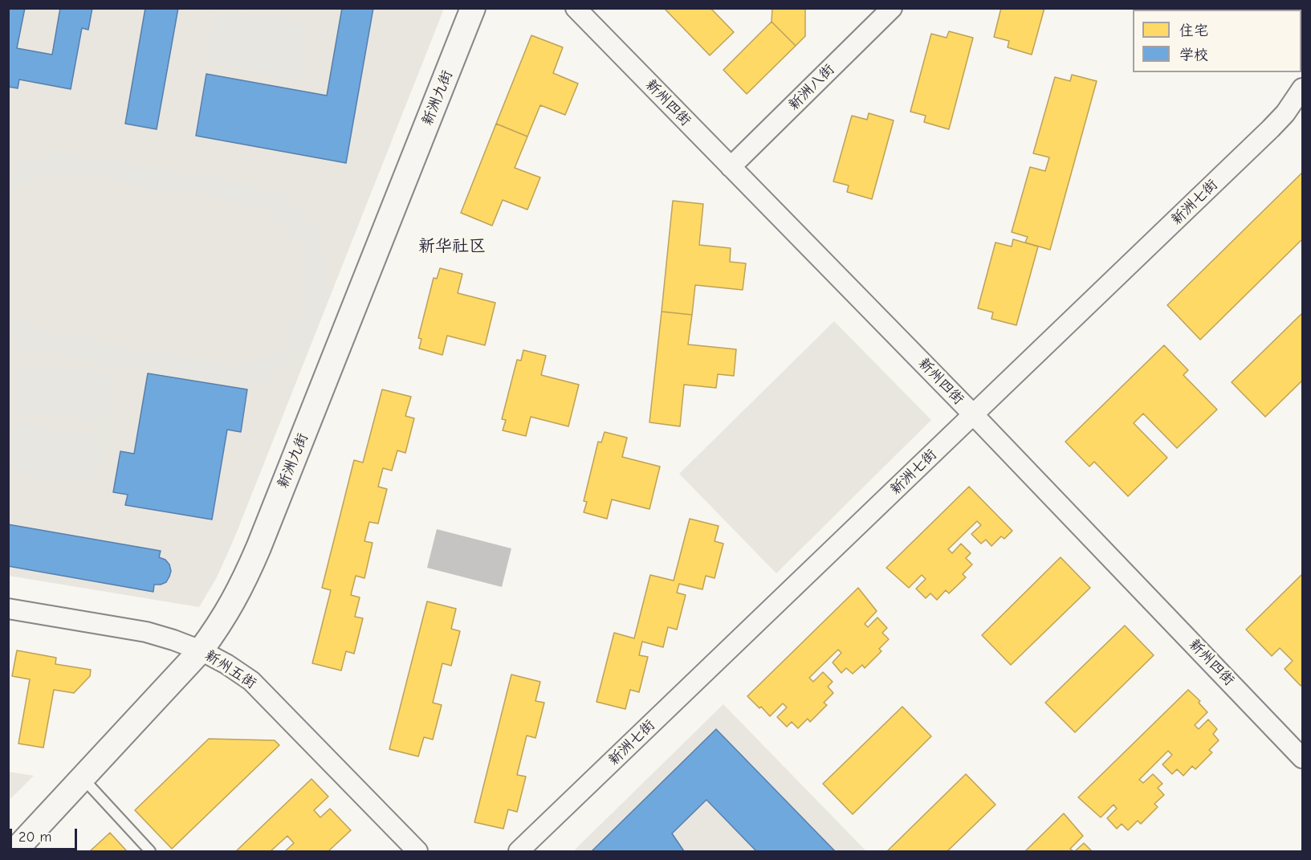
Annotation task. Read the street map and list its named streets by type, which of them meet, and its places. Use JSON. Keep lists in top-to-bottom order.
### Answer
{
  "streets": {
    "street": [
      "新洲八街",
      "新洲九街",
      "新州四街",
      "新洲七街",
      "新州五街"
    ]
  },
  "crossings": [
    ["新洲八街", "新州四街"],
    ["新洲九街", "新州五街"],
    ["新州四街", "新洲七街"]
  ],
  "districts": ["新华社区"],
  "legend": ["住宅", "学校"],
  "scale_bar": "20 m"
}
